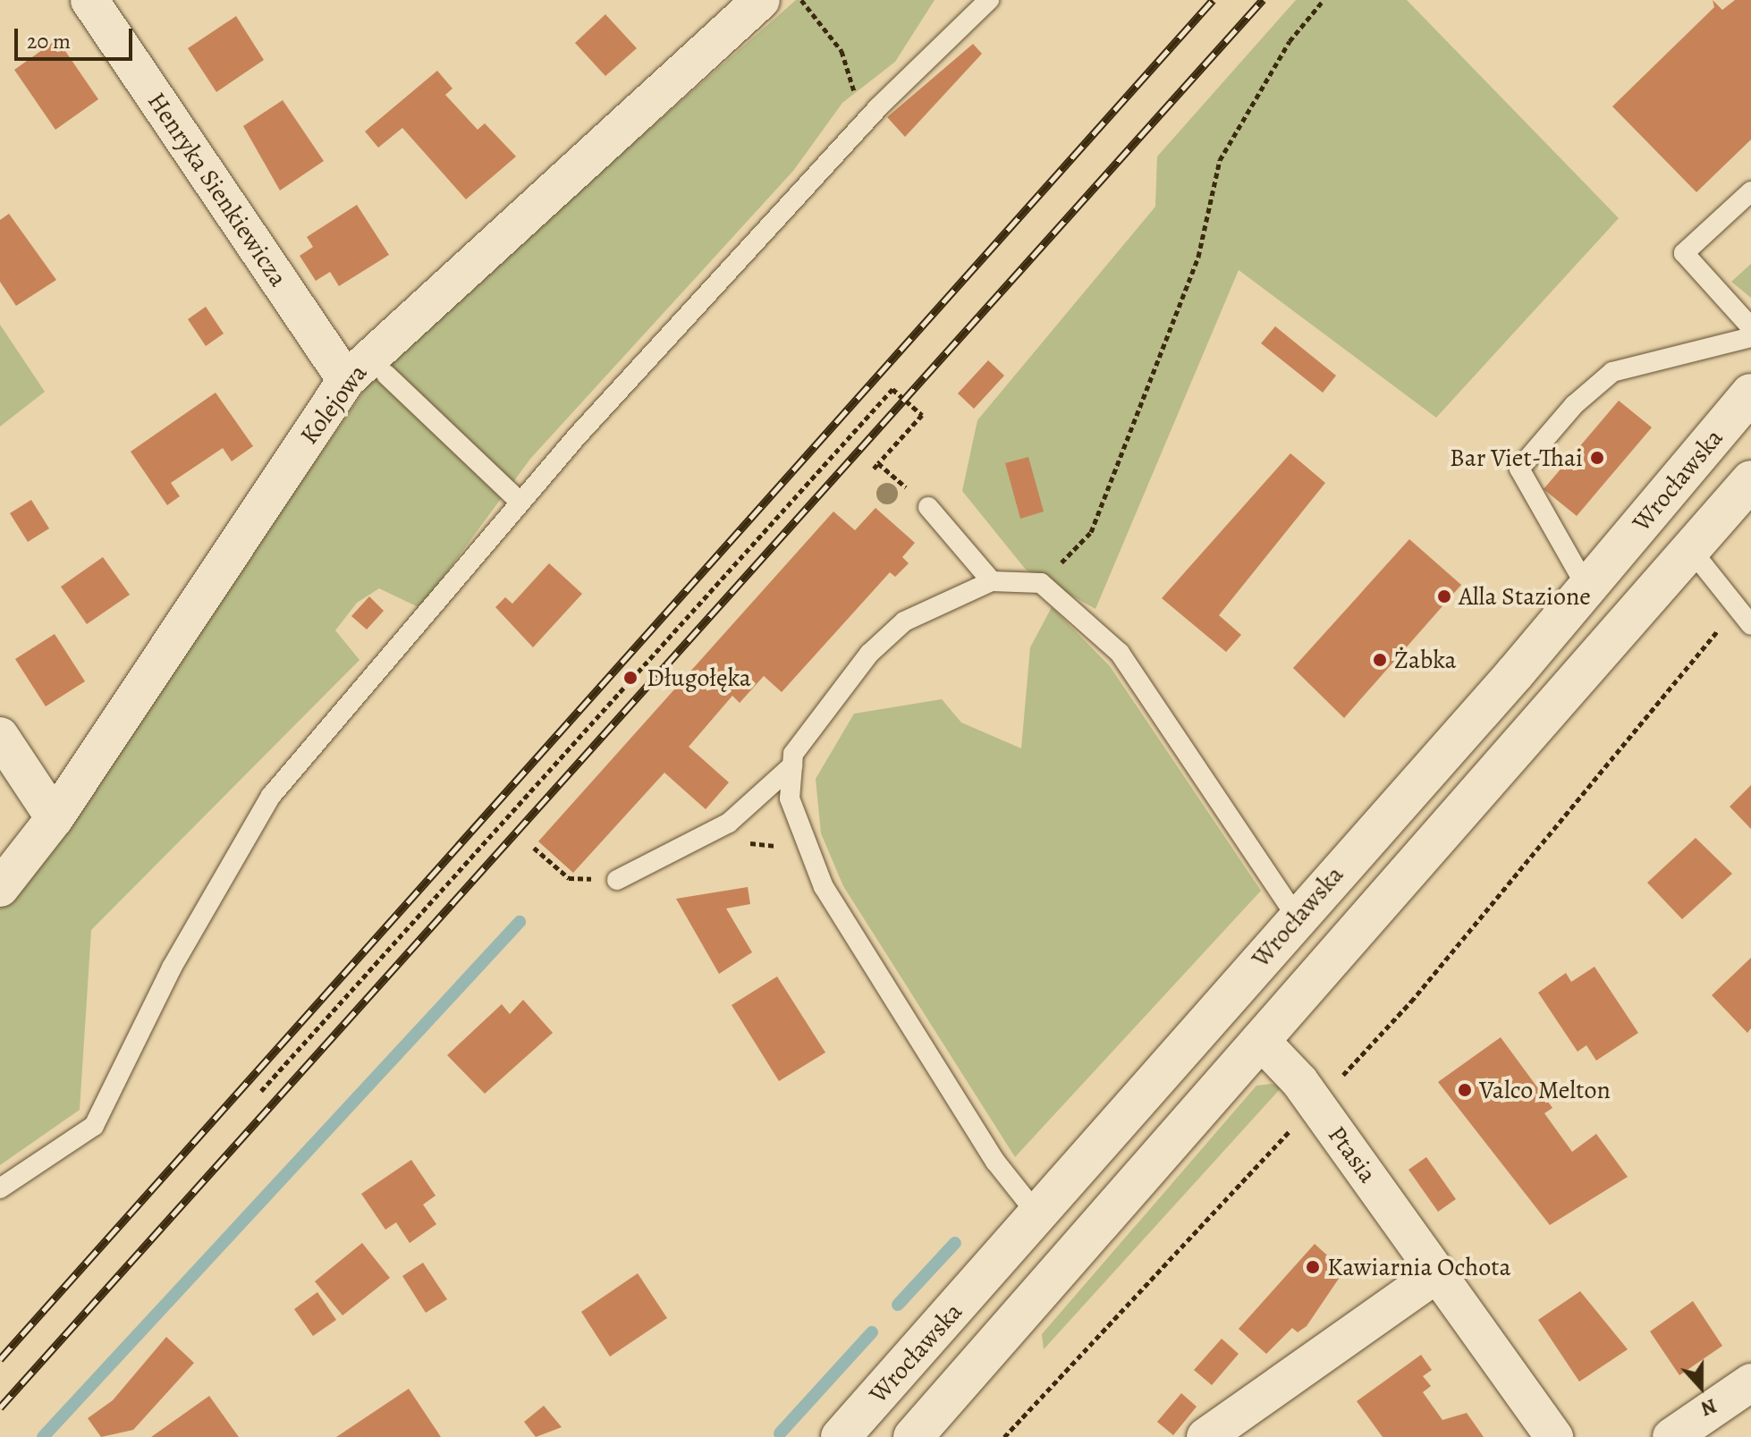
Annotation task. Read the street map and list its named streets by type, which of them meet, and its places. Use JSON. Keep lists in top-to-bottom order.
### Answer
{
  "streets": {
    "main road": ["Wrocławska"],
    "street": ["Henryka Sienkiewicza", "Kolejowa", "Ptasia"]
  },
  "crossings": [
    ["Henryka Sienkiewicza", "Kolejowa"],
    ["Wrocławska", "Ptasia"]
  ],
  "places": [
    "Bar Viet-Thai",
    "Alla Stazione",
    "Żabka",
    "Długołęka",
    "Valco Melton",
    "Kawiarnia Ochota"
  ],
  "scale_bar": "20 m",
  "north": "bottom"
}
